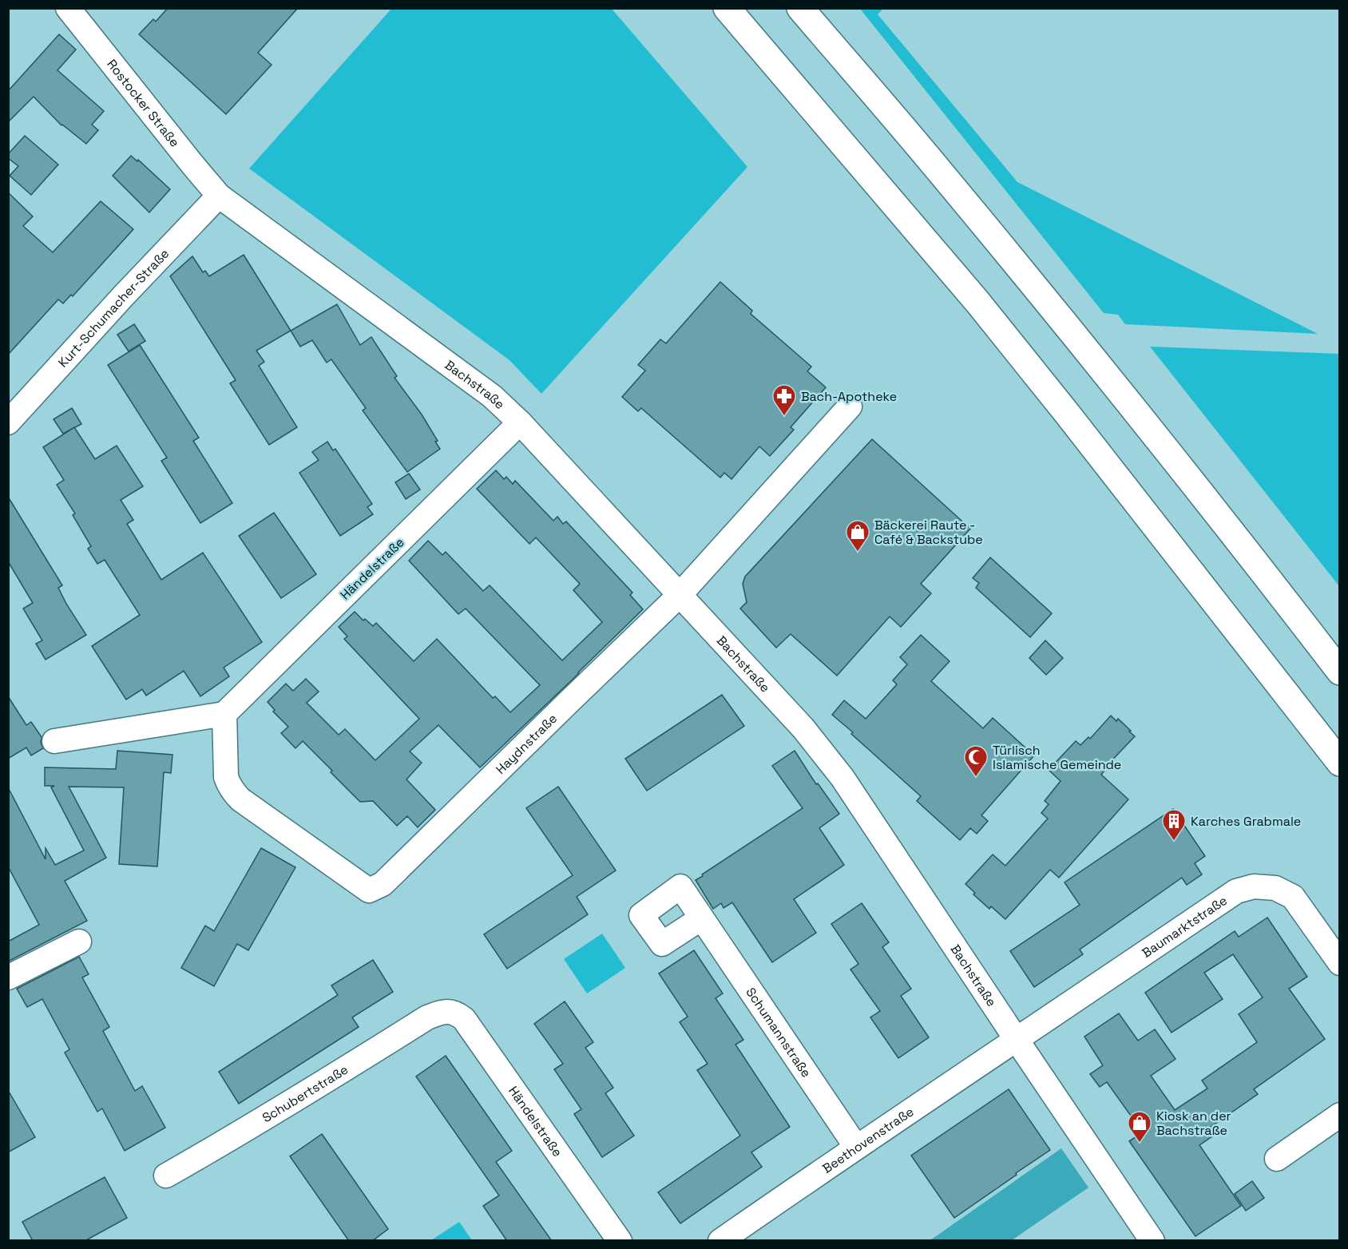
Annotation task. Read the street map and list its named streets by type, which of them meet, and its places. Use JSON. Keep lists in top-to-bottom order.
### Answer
{
  "streets": {
    "street": [
      "Rostocker Straße",
      "Kurt-Schumacher-Straße",
      "Bachstraße",
      "Händelstraße",
      "Haydnstraße",
      "Baumarktstraße",
      "Schumannstraße",
      "Schubertstraße",
      "Beethovenstraße"
    ]
  },
  "crossings": [
    ["Rostocker Straße", "Kurt-Schumacher-Straße"],
    ["Rostocker Straße", "Bachstraße"],
    ["Kurt-Schumacher-Straße", "Bachstraße"],
    ["Bachstraße", "Händelstraße"],
    ["Bachstraße", "Haydnstraße"],
    ["Bachstraße", "Baumarktstraße"],
    ["Bachstraße", "Beethovenstraße"],
    ["Händelstraße", "Haydnstraße"],
    ["Händelstraße", "Schubertstraße"],
    ["Baumarktstraße", "Beethovenstraße"],
    ["Schumannstraße", "Beethovenstraße"]
  ],
  "places": {
    "pharmacy": ["Bach-Apotheke"],
    "shop": ["Bäckerei Raute - Café & Backstube", "Kiosk an der Bachstraße"],
    "mosque": ["Türlisch Islamische Gemeinde"],
    "building": ["Karches Grabmale"]
  }
}
